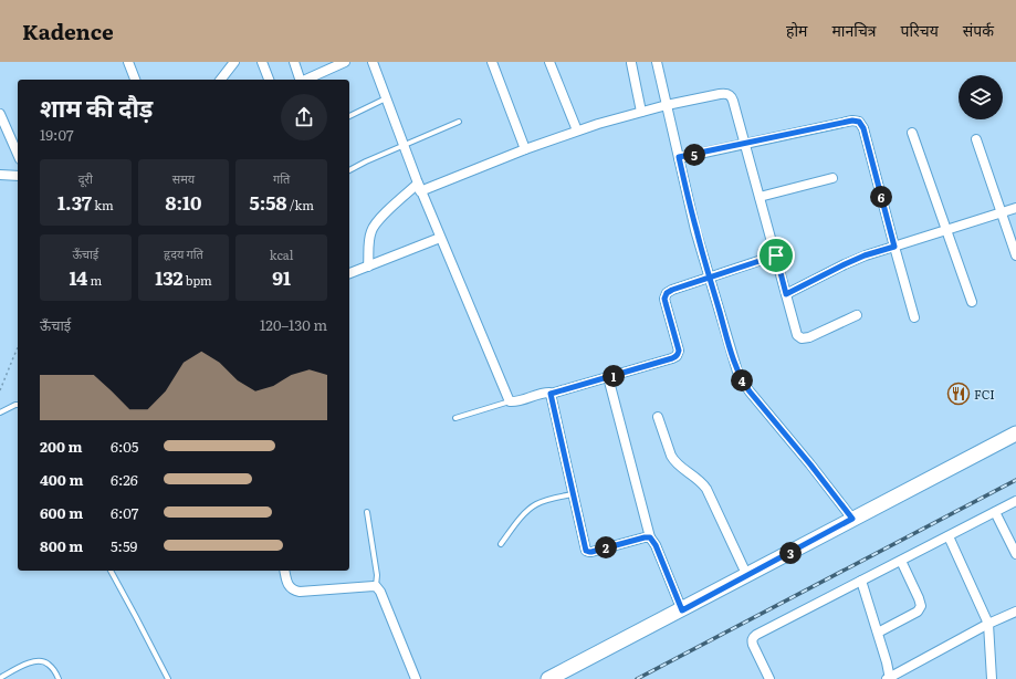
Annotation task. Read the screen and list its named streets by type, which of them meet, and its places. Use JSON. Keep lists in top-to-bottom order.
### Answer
{
  "places": {
    "restaurant": ["FCI"]
  },
  "page": {
    "header": "Kadence",
    "nav": [
      "होम",
      "मानचित्र",
      "परिचय",
      "संपर्क"
    ],
    "heading": ["शाम की दौड़", "19:07"],
    "pins": [
      "5",
      "6",
      "1",
      "4",
      "2",
      "3"
    ],
    "stats": [
      ["दूरी", "1.37 km"],
      ["समय", "8:10"],
      ["गति", "5:58 /km"],
      ["ऊँचाई", "14 m"],
      ["हृदय गति", "132 bpm"],
      ["kcal", "91"]
    ],
    "chart": ["ऊँचाई", "120–130 m"],
    "list": [
      {
        "name": "200 m",
        "note": "6:05"
      },
      {
        "name": "400 m",
        "note": "6:26"
      },
      {
        "name": "600 m",
        "note": "6:07"
      },
      {
        "name": "800 m",
        "note": "5:59"
      }
    ]
  }
}
